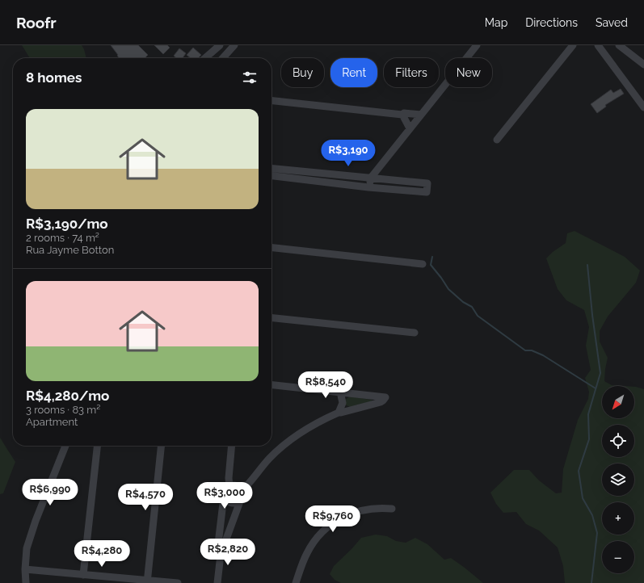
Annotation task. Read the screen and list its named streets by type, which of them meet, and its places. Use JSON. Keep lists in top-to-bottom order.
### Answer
{
  "north": "bottom left",
  "page": {
    "header": "Roofr",
    "nav": ["Map", "Directions", "Saved"],
    "chip": [
      "Buy",
      "Rent",
      "Filters",
      "New"
    ],
    "heading": "8 homes",
    "list": [
      {
        "name": "R$3,190/mo",
        "note": "2 rooms · 74 m² · Rua Jayme Botton"
      },
      {
        "name": "R$4,280/mo",
        "note": "3 rooms · 83 m² · Apartment"
      }
    ],
    "price": [
      "R$3,190",
      "R$8,540",
      "R$6,990",
      "R$3,000",
      "R$4,570",
      "R$9,760",
      "R$2,820",
      "R$4,280"
    ],
    "map_buttons": ["+", "−"]
  }
}
